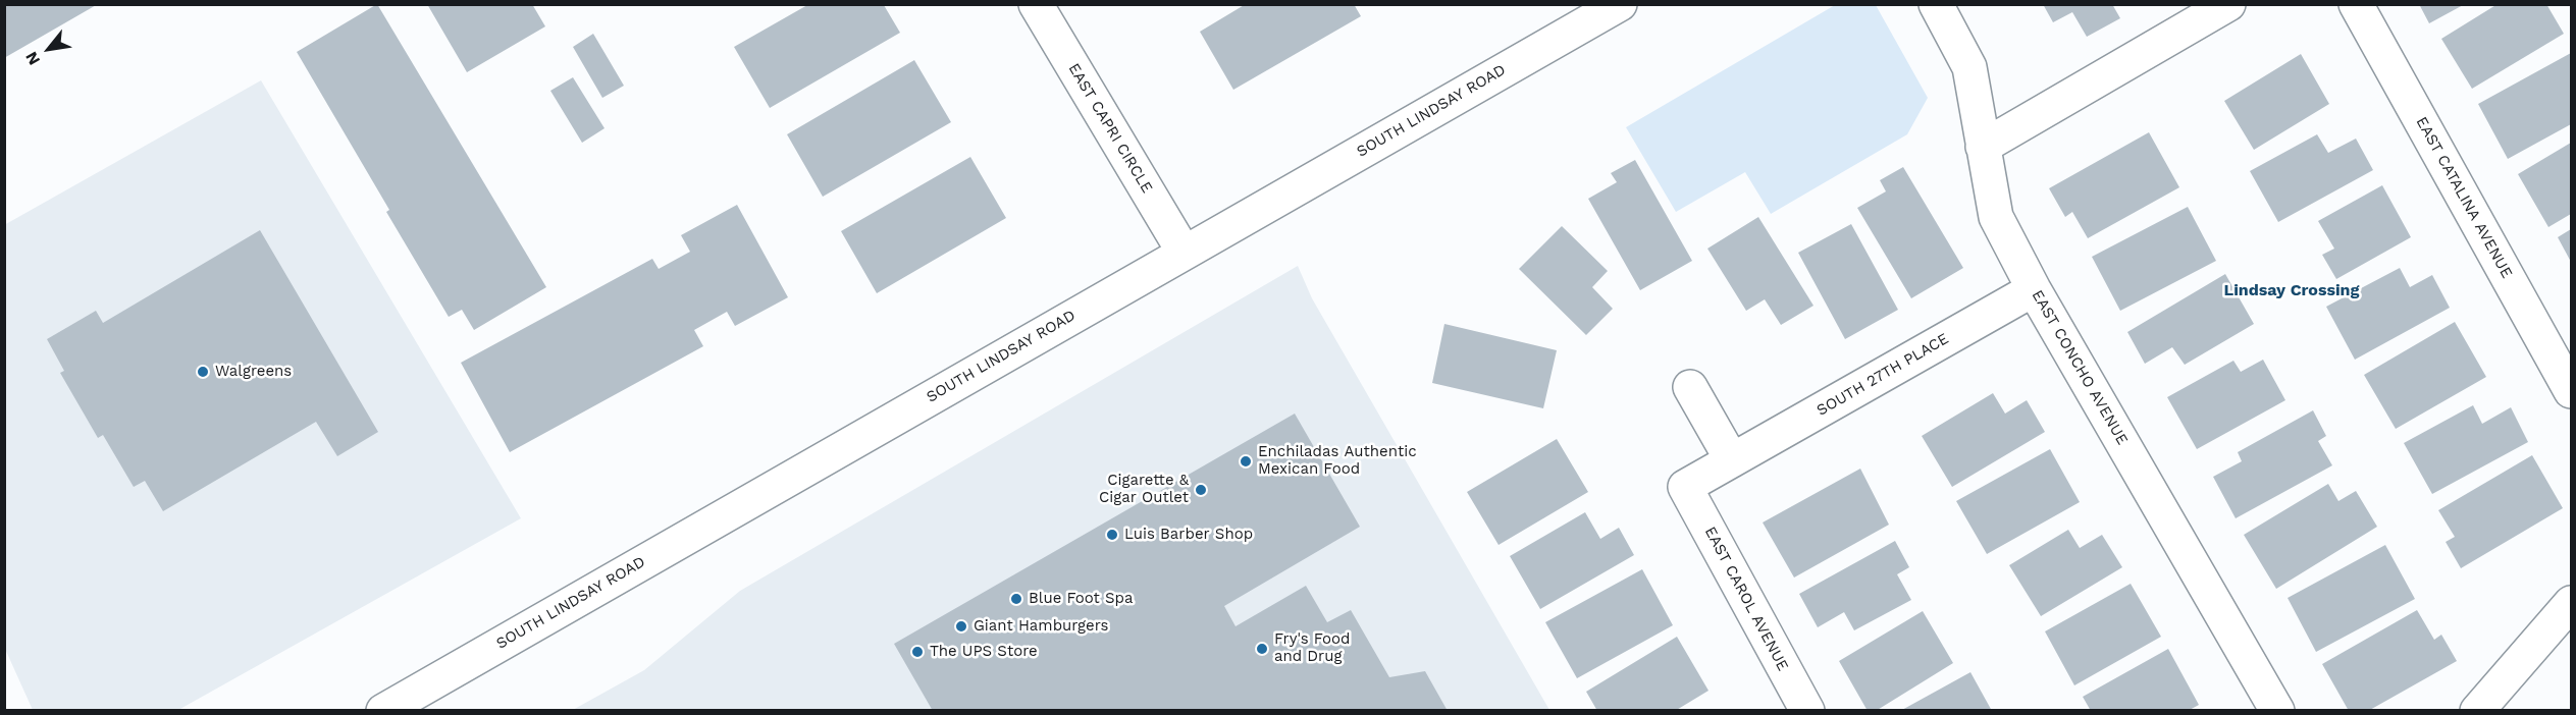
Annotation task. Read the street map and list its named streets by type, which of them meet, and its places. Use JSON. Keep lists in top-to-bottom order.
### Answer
{
  "streets": {
    "street": [
      "SOUTH LINDSAY ROAD",
      "EAST CAPRI CIRCLE",
      "EAST CATALINA AVENUE",
      "EAST CONCHO AVENUE",
      "SOUTH 27TH PLACE",
      "EAST CAROL AVENUE"
    ]
  },
  "crossings": [
    ["SOUTH LINDSAY ROAD", "EAST CAPRI CIRCLE"],
    ["EAST CONCHO AVENUE", "SOUTH 27TH PLACE"],
    ["SOUTH 27TH PLACE", "EAST CAROL AVENUE"]
  ],
  "districts": ["Lindsay Crossing"],
  "places": [
    "Walgreens",
    "Enchiladas Authentic Mexican Food",
    "Cigarette & Cigar Outlet",
    "Luis Barber Shop",
    "Blue Foot Spa",
    "Giant Hamburgers",
    "Fry's Food and Drug",
    "The UPS Store"
  ],
  "north": "bottom left"
}
